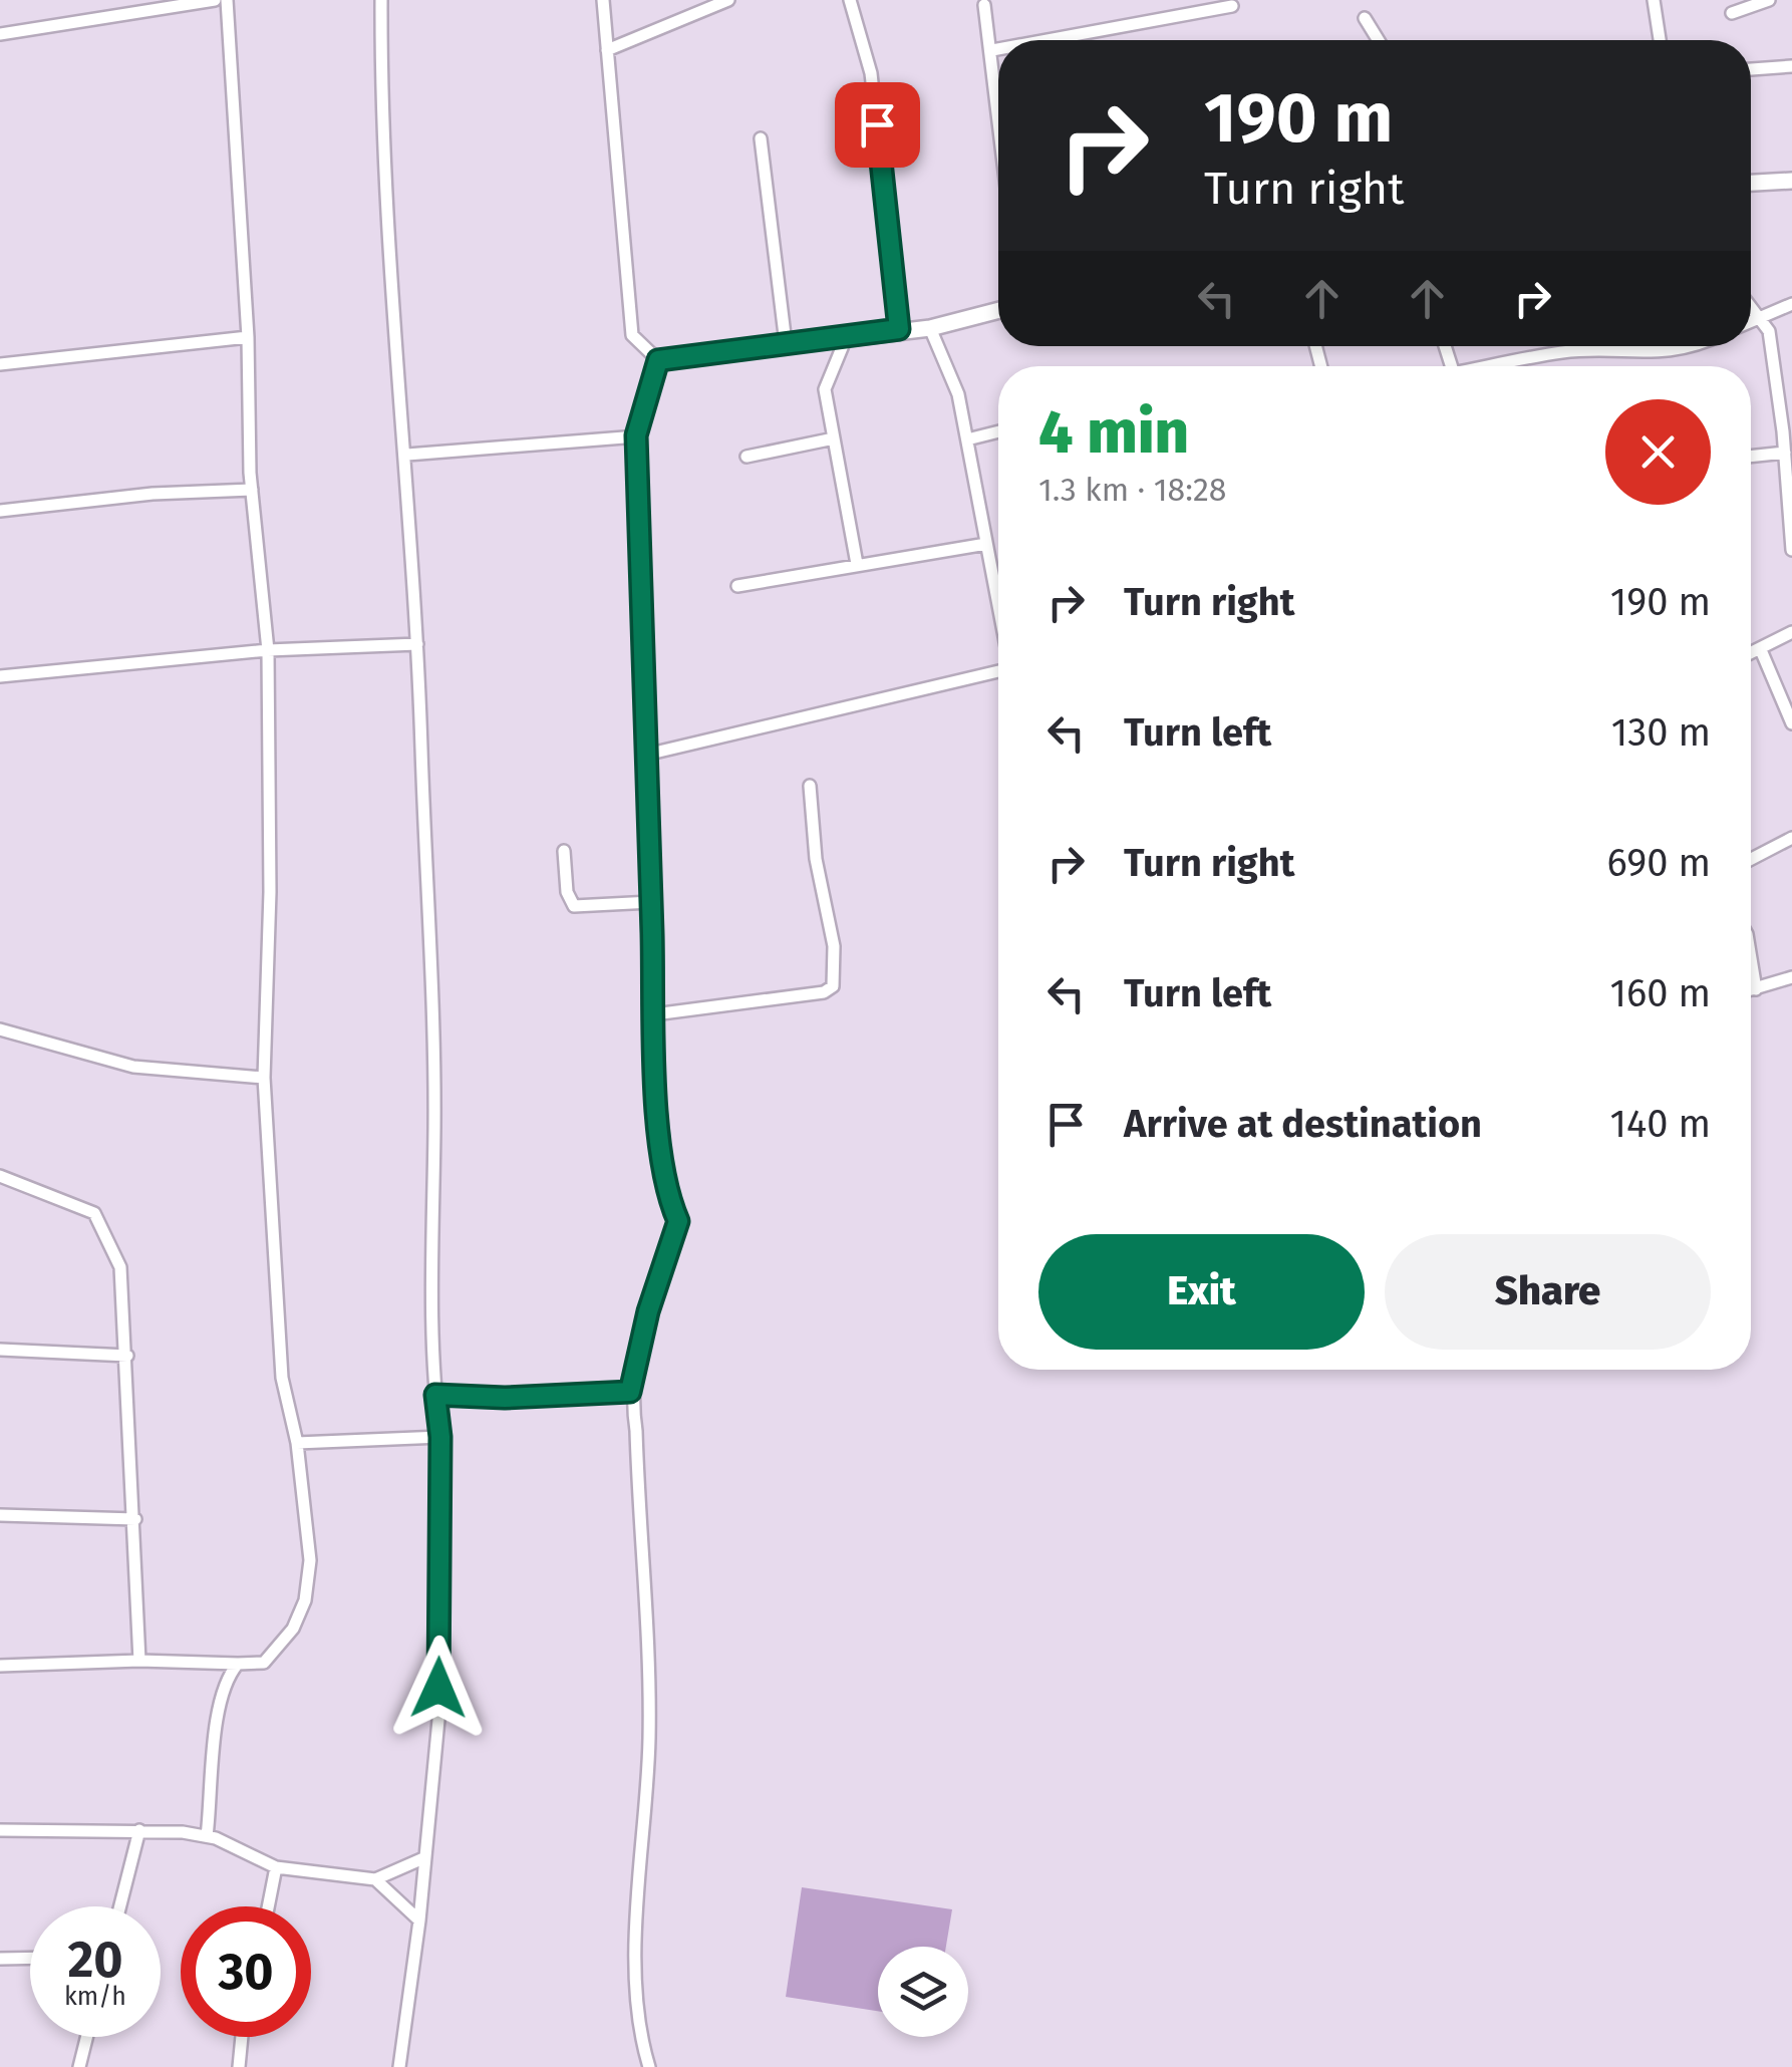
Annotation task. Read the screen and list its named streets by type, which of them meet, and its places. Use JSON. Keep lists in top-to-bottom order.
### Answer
{
  "page": {
    "turn": ["190 m", "Turn right"],
    "heading": ["4 min", "1.3 km · 18:28"],
    "list": [
      {
        "name": "Turn right",
        "value": "190 m"
      },
      {
        "name": "Turn left",
        "value": "130 m"
      },
      {
        "name": "Turn right",
        "value": "690 m"
      },
      {
        "name": "Turn left",
        "value": "160 m"
      },
      {
        "name": "Arrive at destination",
        "value": "140 m"
      }
    ],
    "buttons": ["Exit", "Share"],
    "speed": "20 km/h",
    "limit": "30"
  }
}
